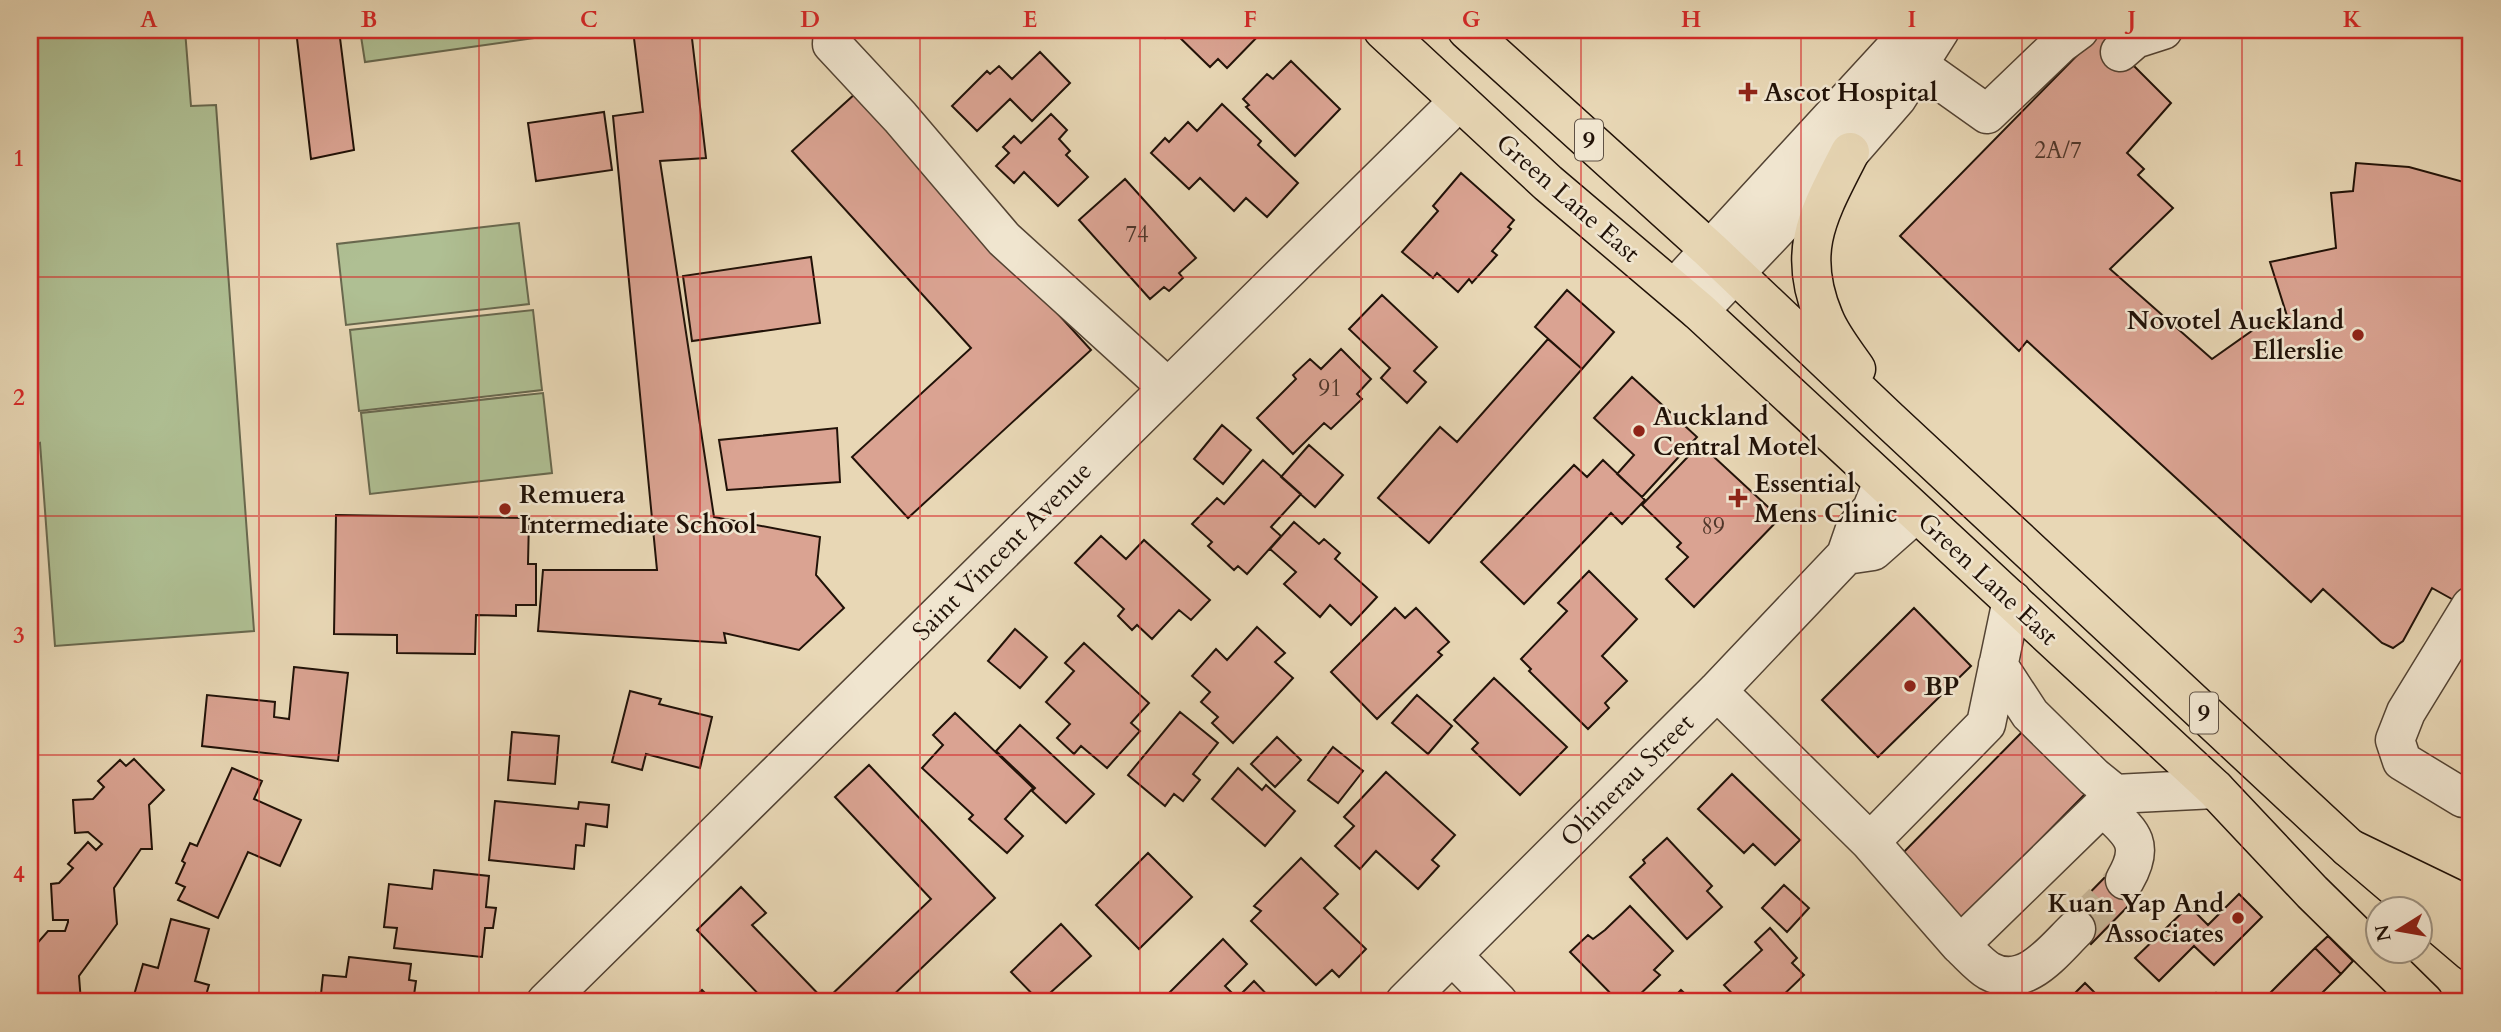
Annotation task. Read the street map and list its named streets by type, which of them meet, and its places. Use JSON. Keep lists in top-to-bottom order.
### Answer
{
  "streets": {
    "main road": ["9", "Green Lane East"],
    "street": ["Saint Vincent Avenue", "Ohinerau Street"]
  },
  "crossings": [
    ["Green Lane East", "Saint Vincent Avenue"],
    ["Green Lane East", "Ohinerau Street"]
  ],
  "places": {
    "health": ["Ascot Hospital", "Essential Mens Clinic"],
    "other": [
      "Novotel Auckland Ellerslie",
      "Auckland Central Motel",
      "Remuera Intermediate School",
      "BP",
      "Kuan Yap And Associates"
    ]
  },
  "house_numbers": [
    "2A/7",
    "74",
    "91",
    "89"
  ],
  "north": "left",
  "grid": {
    "columns": [
      "A",
      "B",
      "C",
      "D",
      "E",
      "F",
      "G",
      "H",
      "I",
      "J",
      "K"
    ],
    "rows": [
      "1",
      "2",
      "3",
      "4"
    ]
  }
}
